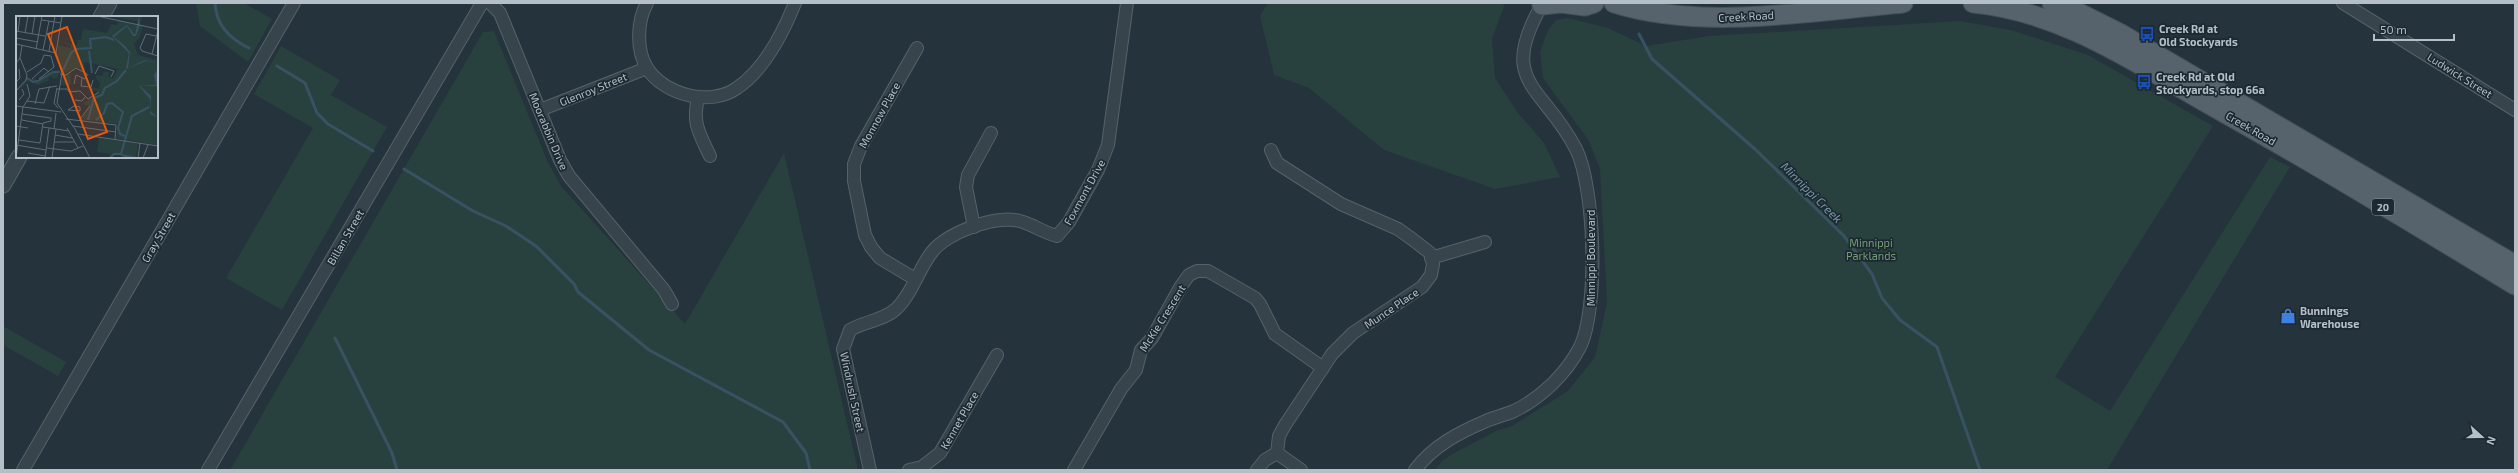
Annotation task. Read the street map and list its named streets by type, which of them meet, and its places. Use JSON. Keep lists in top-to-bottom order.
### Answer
{
  "streets": {
    "main road": ["Creek Road", "20"],
    "street": [
      "Ludwick Street",
      "Glenroy Street",
      "Monnow Place",
      "Moorabbin Drive",
      "Foxmont Drive",
      "Gray Street",
      "Billan Street",
      "Minnippi Boulevard",
      "Munce Place",
      "McKie Crescent",
      "Windrush Street",
      "Kennet Place"
    ]
  },
  "crossings": [
    ["Glenroy Street", "Moorabbin Drive"],
    ["Monnow Place", "Foxmont Drive"],
    ["Monnow Place", "Windrush Street"],
    ["Foxmont Drive", "Windrush Street"],
    ["Munce Place", "McKie Crescent"]
  ],
  "water": ["Minnippi Creek"],
  "parks": ["Minnippi Parklands"],
  "places": {
    "bus stop": ["Creek Rd at Old Stockyards", "Creek Rd at Old Stockyards, stop 66a"],
    "shop": ["Bunnings Warehouse"]
  },
  "scale_bar": "50 m",
  "north": "right"
}
